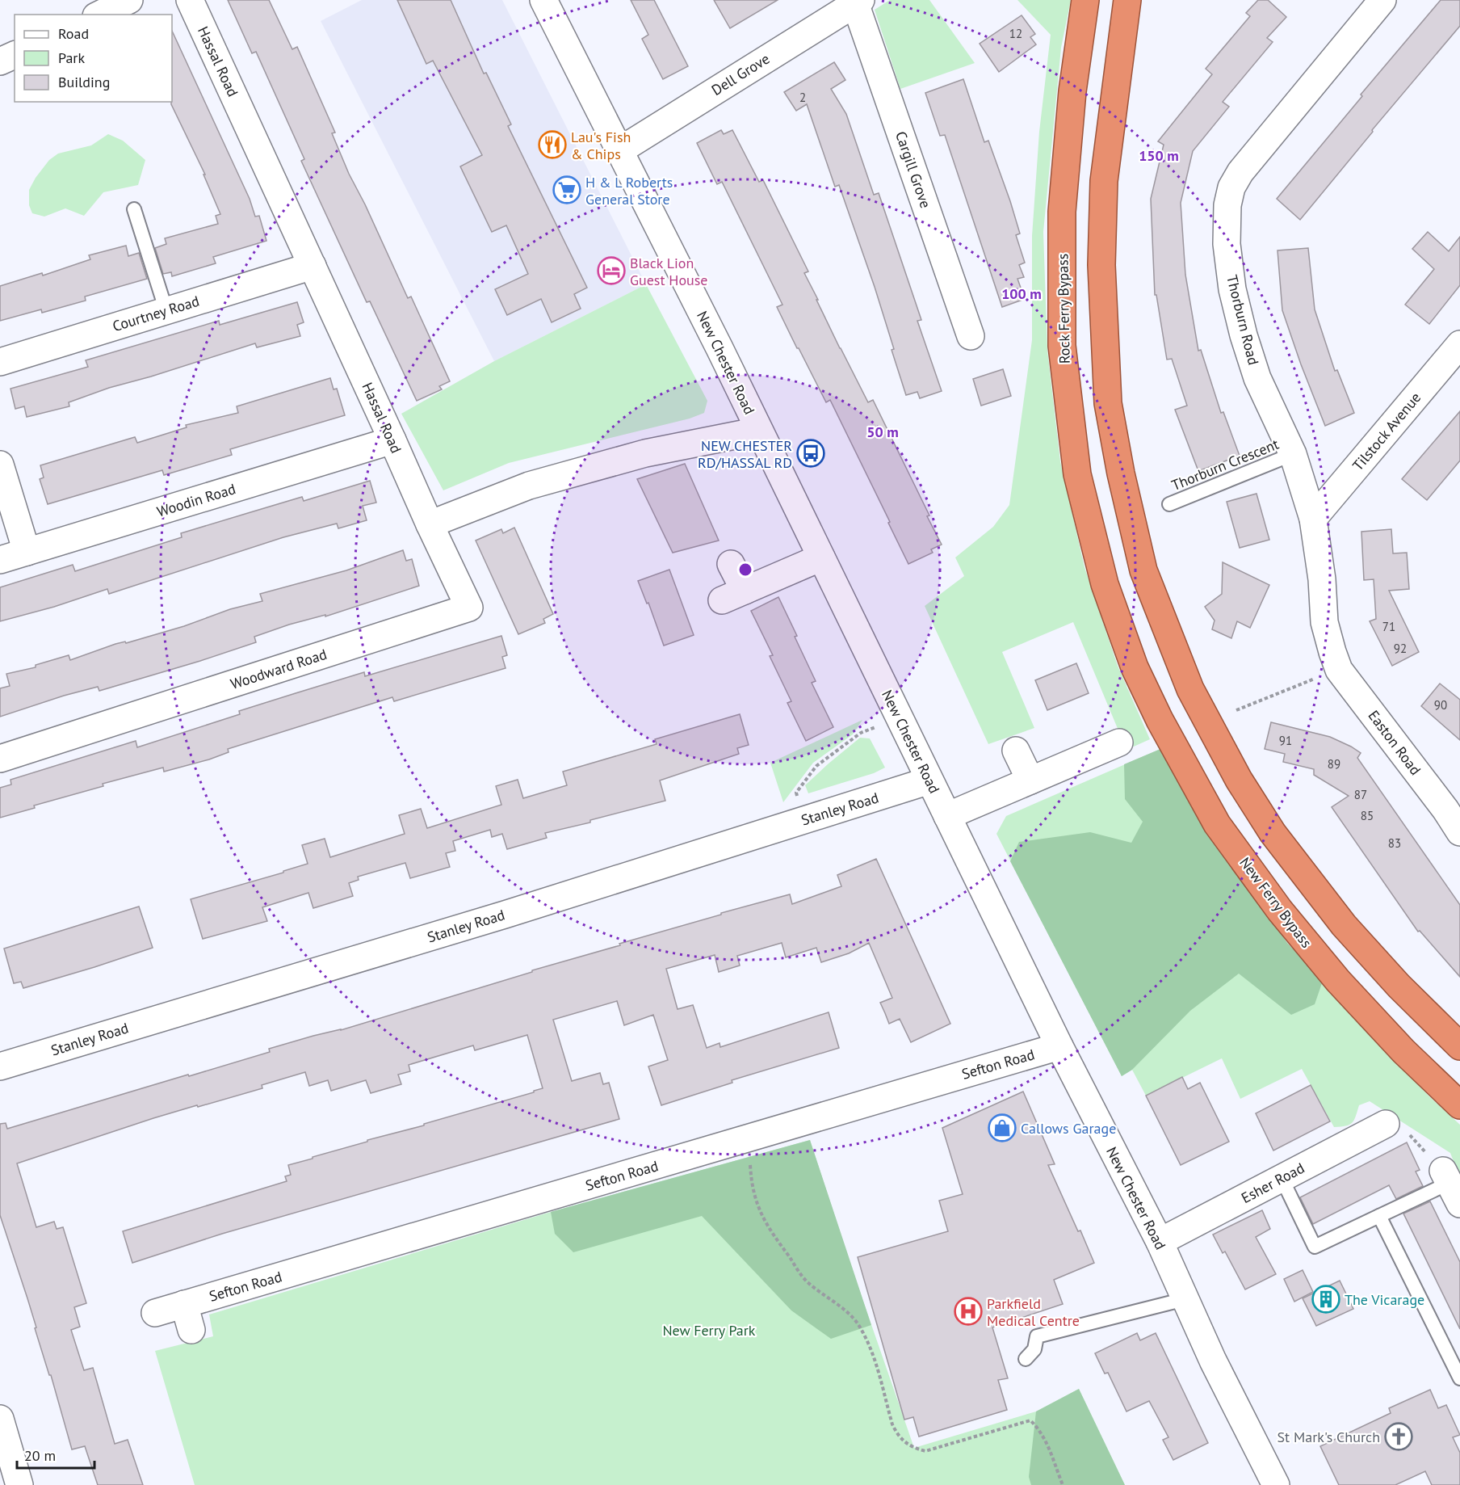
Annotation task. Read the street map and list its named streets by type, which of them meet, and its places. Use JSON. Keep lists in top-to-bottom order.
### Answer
{
  "streets": {
    "highway": ["Rock Ferry Bypass", "New Ferry Bypass"],
    "street": [
      "Hassal Road",
      "Dell Grove",
      "Cargill Grove",
      "Courtney Road",
      "Thorburn Road",
      "New Chester Road",
      "Tilstock Avenue",
      "Woodin Road",
      "Woodward Road",
      "Easton Road",
      "Stanley Road",
      "Sefton Road",
      "Esher Road"
    ],
    "lane": ["Thorburn Crescent"]
  },
  "crossings": [
    ["Hassal Road", "Courtney Road"],
    ["Hassal Road", "Woodin Road"],
    ["Hassal Road", "Woodward Road"],
    ["Dell Grove", "Cargill Grove"],
    ["Dell Grove", "New Chester Road"],
    ["Rock Ferry Bypass", "New Ferry Bypass"],
    ["Thorburn Road", "Tilstock Avenue"],
    ["Thorburn Road", "Thorburn Crescent"],
    ["Thorburn Road", "Easton Road"],
    ["New Chester Road", "Stanley Road"],
    ["New Chester Road", "Sefton Road"],
    ["New Chester Road", "Esher Road"]
  ],
  "parks": ["New Ferry Park"],
  "places": {
    "restaurant": ["Lau's Fish & Chips"],
    "supermarket": ["H & L Roberts General Store"],
    "hotel": ["Black Lion Guest House"],
    "bus stop": ["NEW CHESTER RD/HASSAL RD"],
    "shop": ["Callows Garage"],
    "building": ["The Vicarage"],
    "hospital": ["Parkfield Medical Centre"],
    "church": ["St Mark's Church"]
  },
  "house_numbers": [
    "12",
    "2",
    "71",
    "92",
    "90",
    "91",
    "89",
    "87",
    "85",
    "83"
  ],
  "legend": ["Road", "Park", "Building"],
  "scale_bar": "20 m",
  "rings": ["150 m", "100 m", "50 m"]
}
